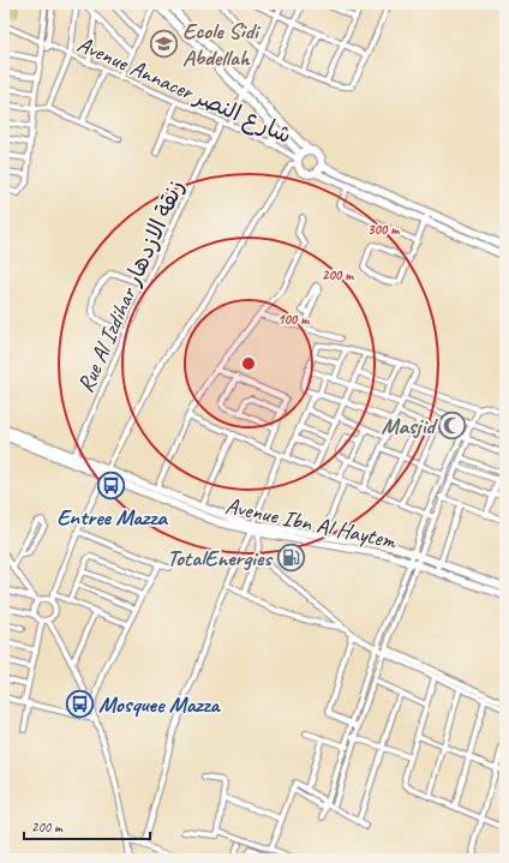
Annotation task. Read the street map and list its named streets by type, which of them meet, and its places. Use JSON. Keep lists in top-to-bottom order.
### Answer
{
  "streets": {
    "street": ["Avenue Annacer شارع النصر", "Rue Al Izdihar زنقة الازدهار", "Avenue Ibn Al Haytem"]
  },
  "crossings": [
    ["Avenue Annacer شارع النصر", "Rue Al Izdihar زنقة الازدهار"],
    ["Rue Al Izdihar زنقة الازدهار", "Avenue Ibn Al Haytem"]
  ],
  "places": {
    "school or university": ["Ecole Sidi Abdellah"],
    "mosque": ["Masjid"],
    "bus stop": ["Entree Mazza", "Mosquee Mazza"],
    "fuel station": ["TotalEnergies"]
  },
  "scale_bar": "200 m",
  "rings": ["300 m", "200 m", "100 m"]
}
